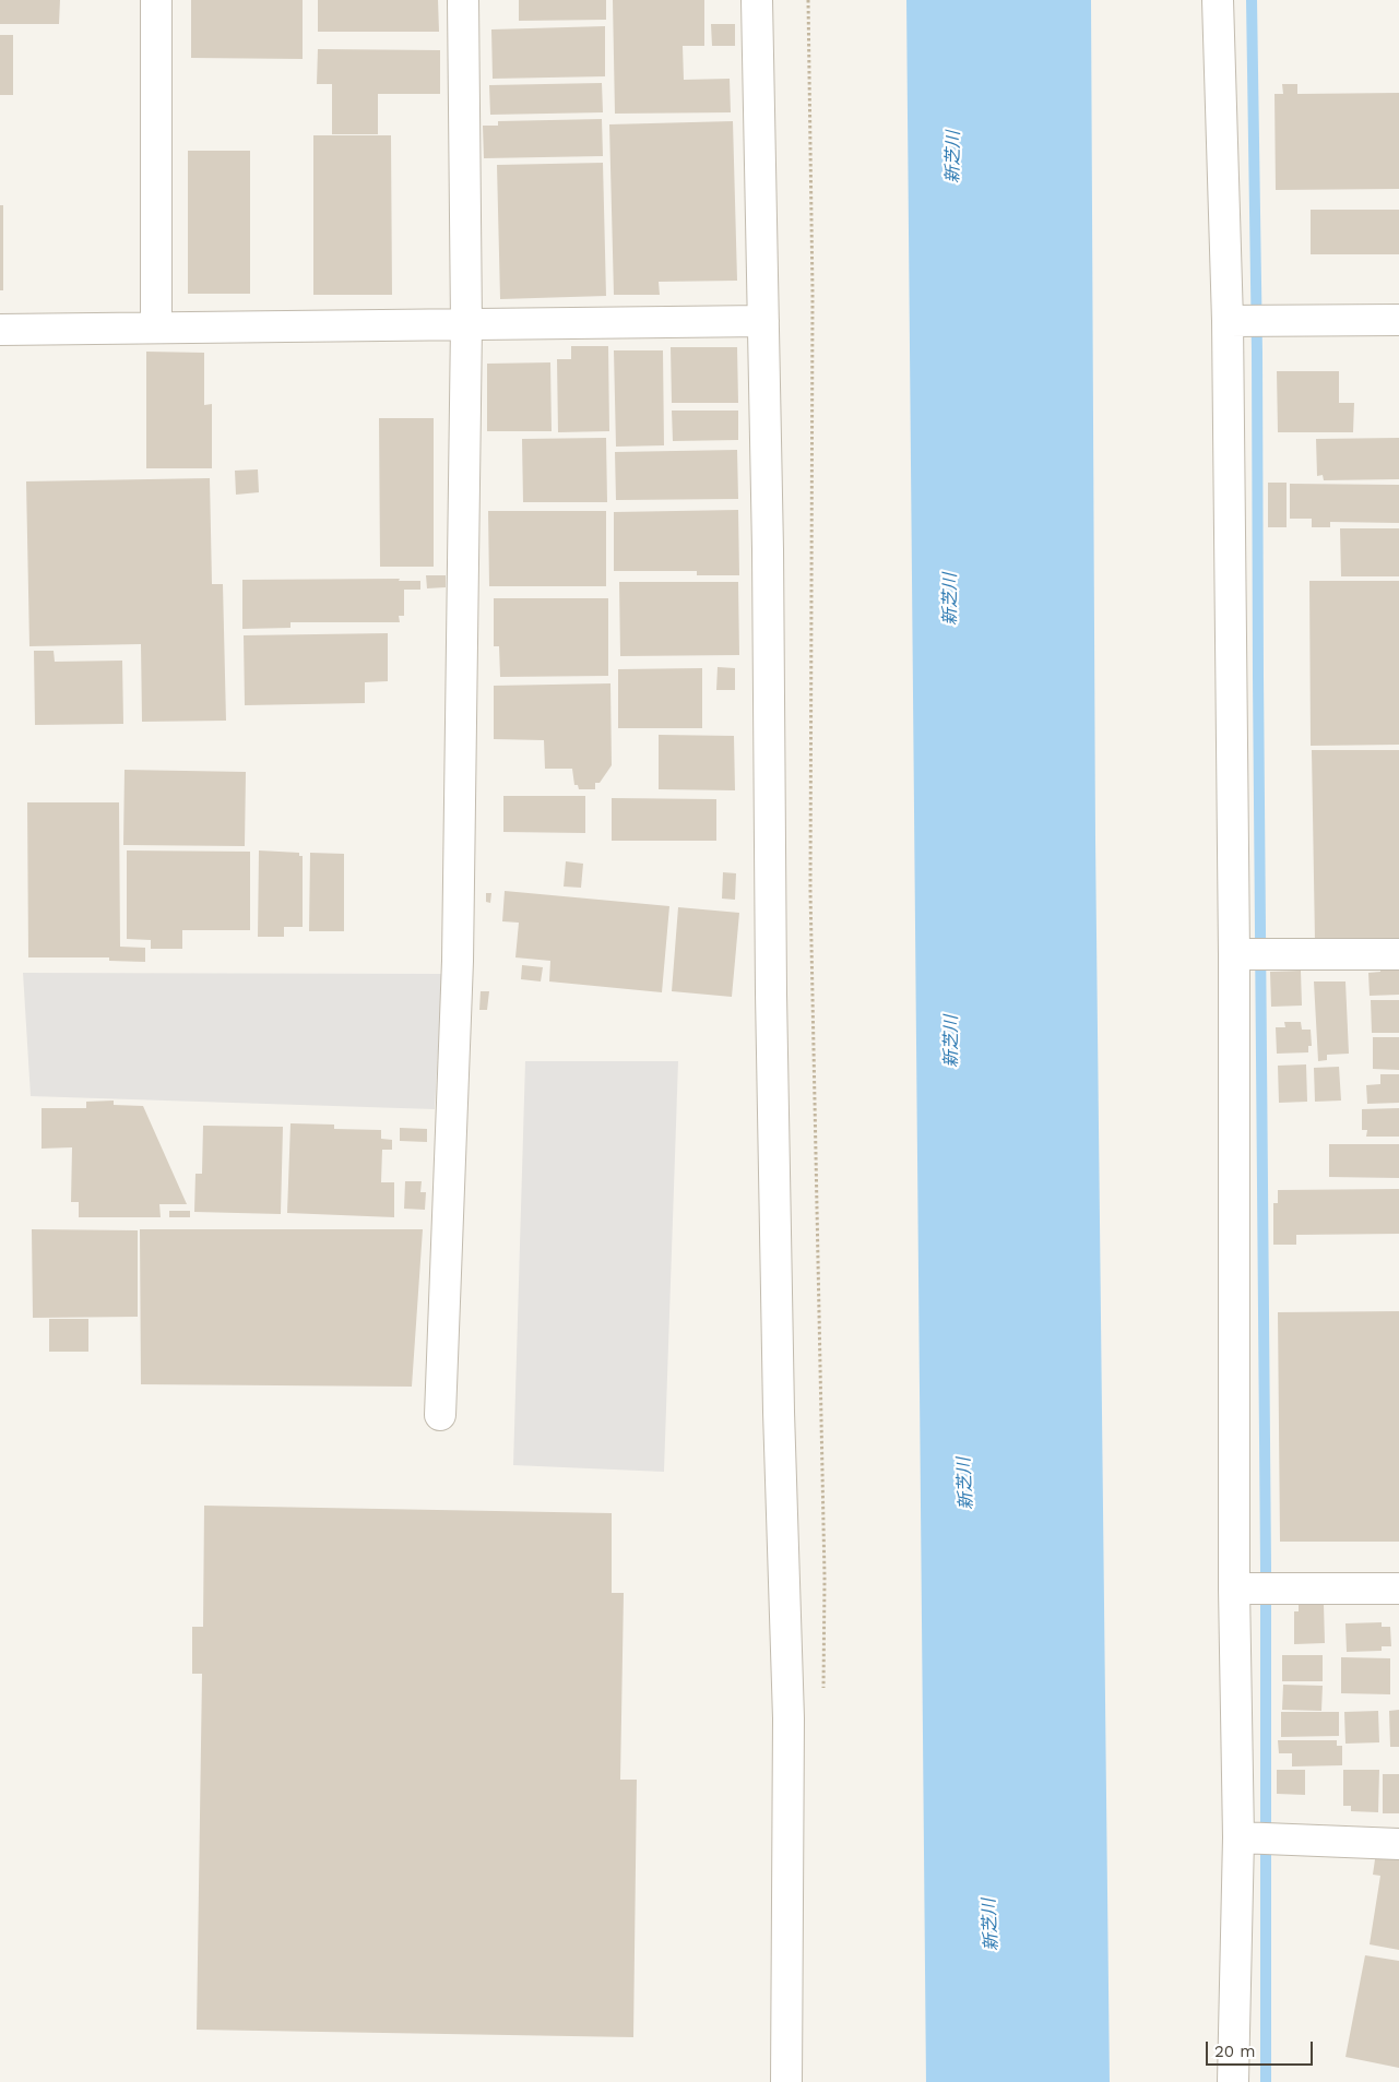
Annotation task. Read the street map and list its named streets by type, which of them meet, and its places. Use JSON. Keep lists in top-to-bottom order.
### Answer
{
  "water": ["新芝川"],
  "scale_bar": "20 m"
}
